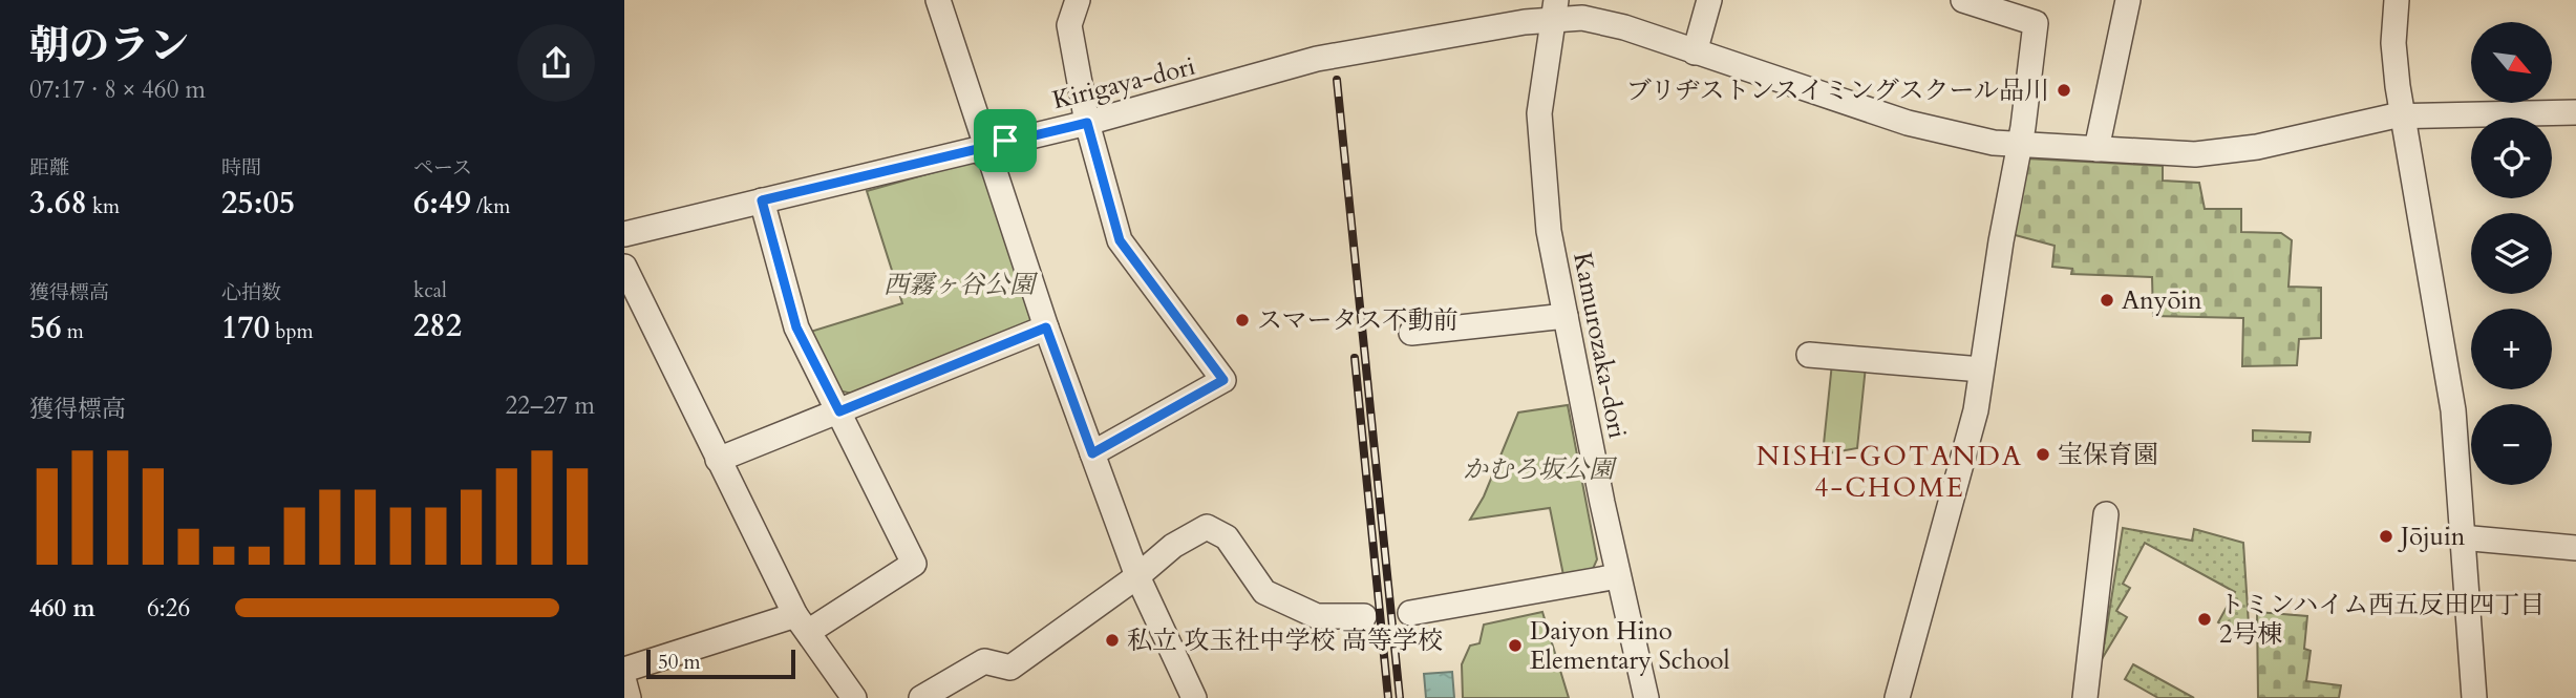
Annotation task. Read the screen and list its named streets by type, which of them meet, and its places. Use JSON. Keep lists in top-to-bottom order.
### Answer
{
  "streets": {
    "street": ["Kirigaya-dori", "Kamurozaka-dori"]
  },
  "crossings": [
    ["Kirigaya-dori", "Kamurozaka-dori"]
  ],
  "districts": ["NISHI-GOTANDA 4-CHOME"],
  "parks": ["西霧ヶ谷公園", "かむろ坂公園"],
  "places": [
    "ブリヂストンスイミングスクール品川",
    "Anyōin",
    "スマータス不動前",
    "宝保育園",
    "Jōjuin",
    "トミンハイム西五反田四丁目 2号棟",
    "私立 攻玉社中学校 高等学校",
    "Daiyon Hino Elementary School"
  ],
  "scale_bar": "50 m",
  "north": "bottom right",
  "page": {
    "heading": ["朝のラン", "07:17 · 8 × 460 m"],
    "map_buttons": ["+", "−"],
    "stats": [
      ["距離", "3.68 km"],
      ["時間", "25:05"],
      ["ペース", "6:49 /km"],
      ["獲得標高", "56 m"],
      ["心拍数", "170 bpm"],
      ["kcal", "282"]
    ],
    "chart": ["獲得標高", "22–27 m"],
    "list": [
      {
        "name": "460 m",
        "note": "6:26"
      }
    ],
    "scale": "50 m"
  }
}
